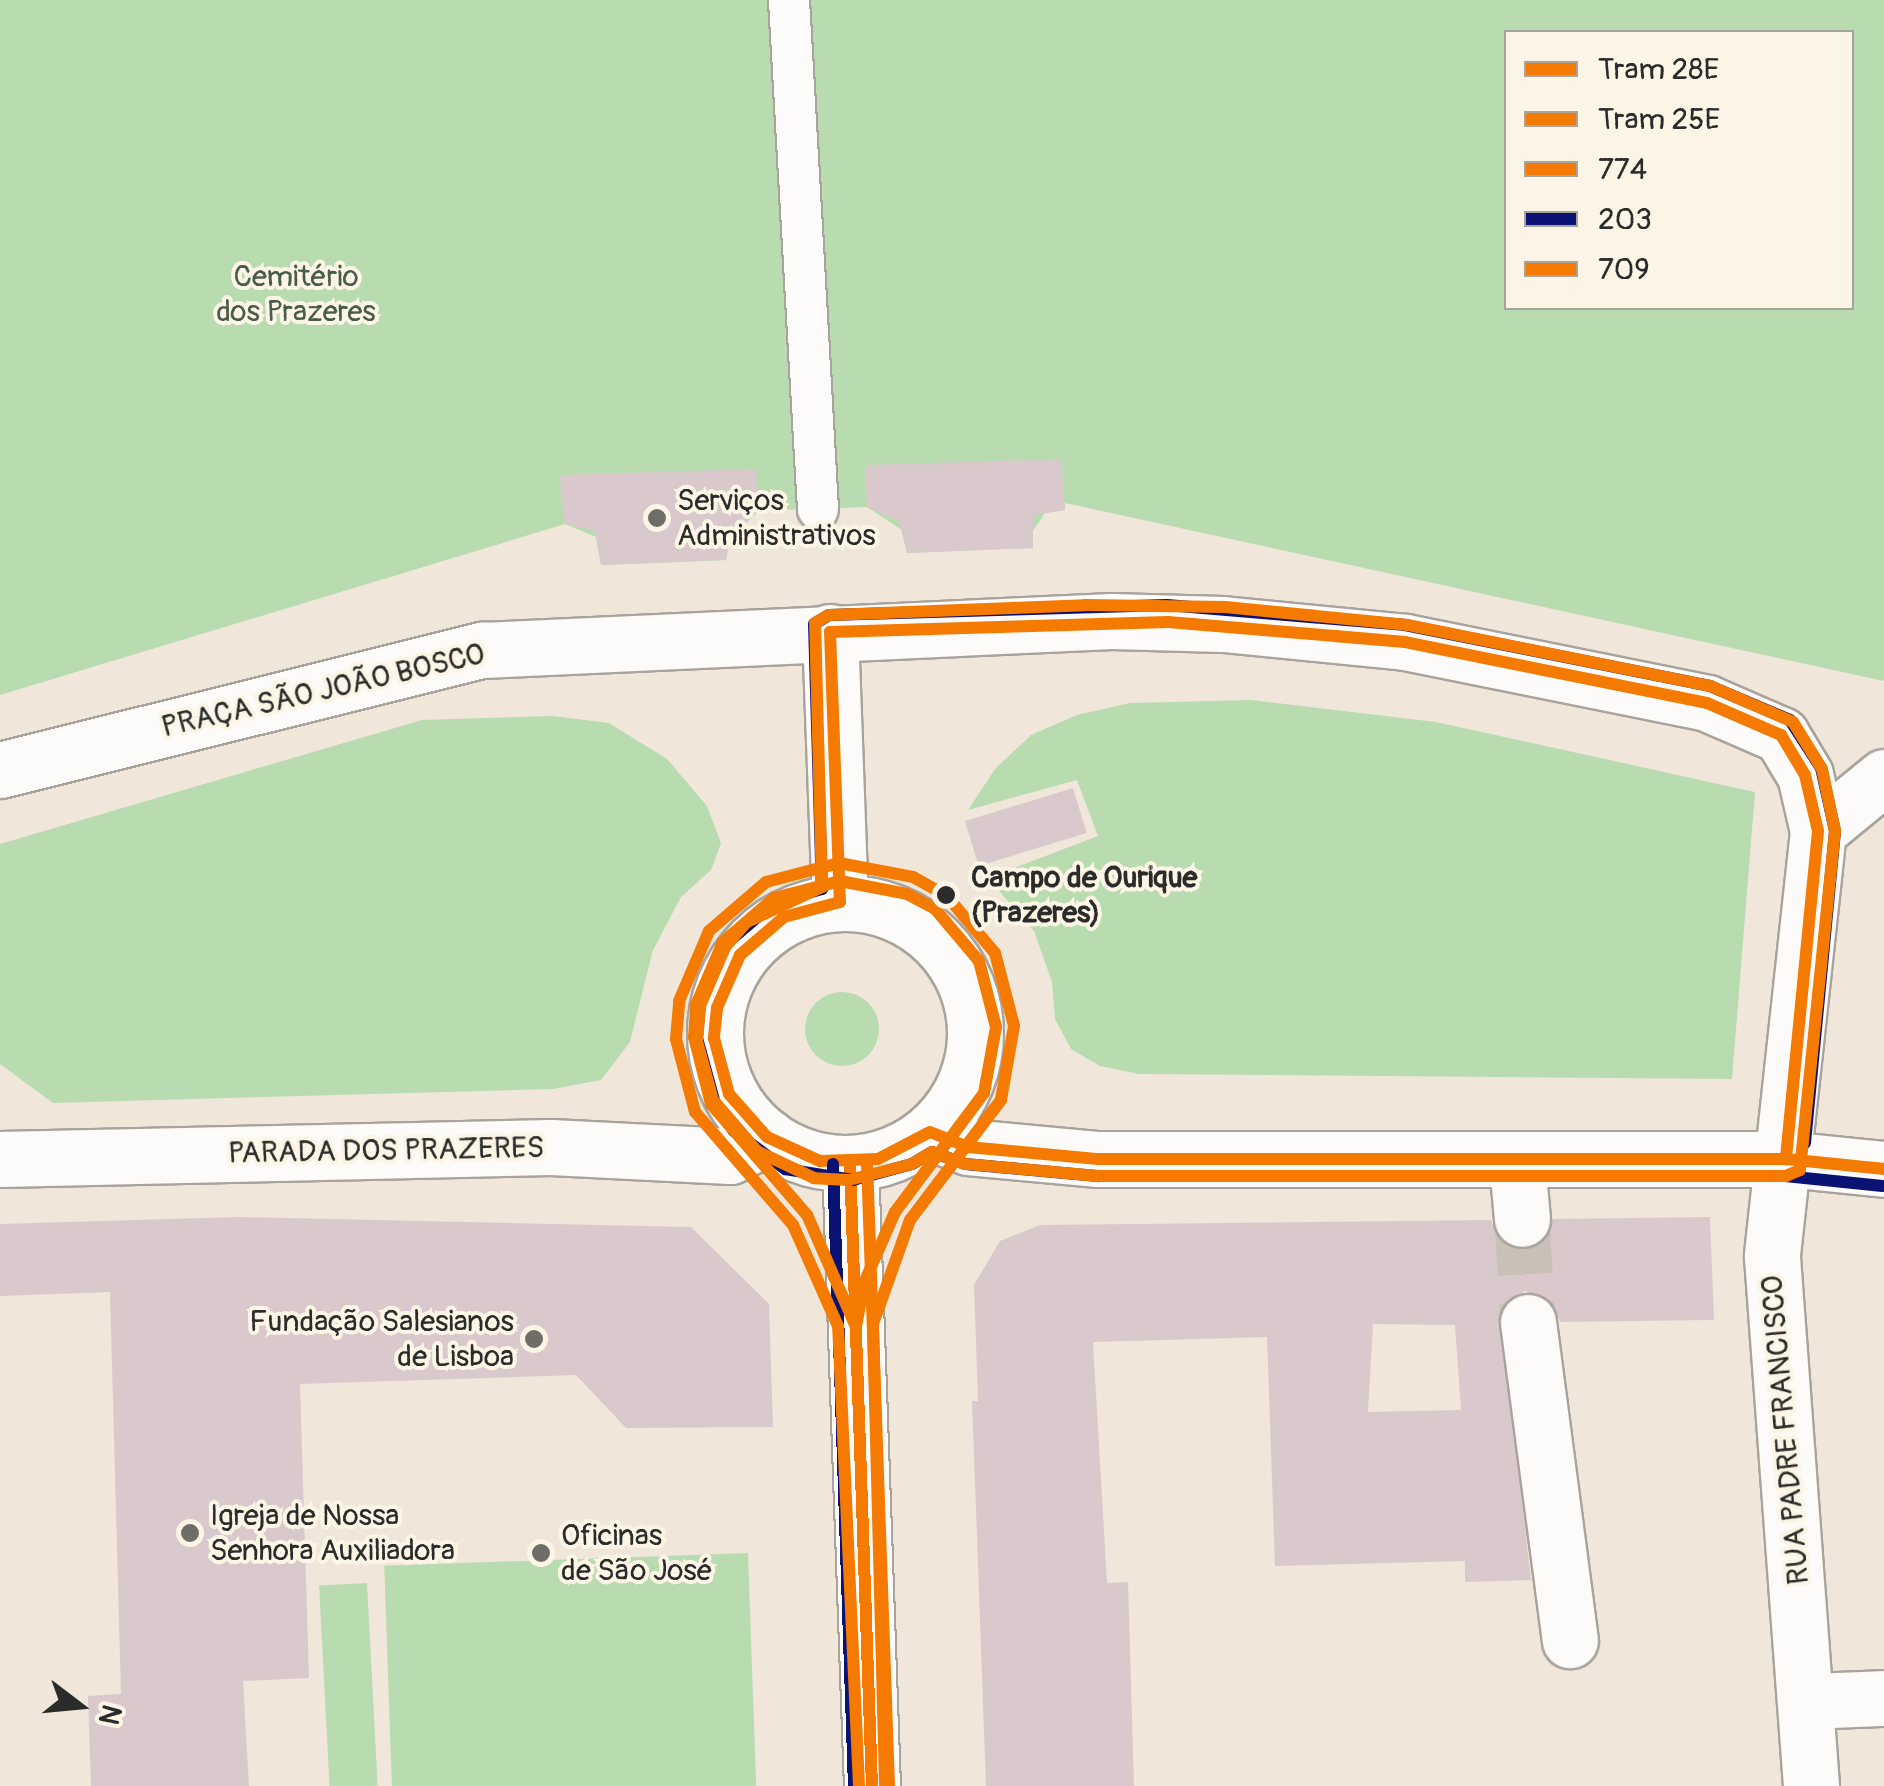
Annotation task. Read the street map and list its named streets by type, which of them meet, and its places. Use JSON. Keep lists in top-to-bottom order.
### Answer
{
  "streets": {
    "street": ["PRAÇA SÃO JOÃO BOSCO", "PARADA DOS PRAZERES", "RUA PADRE FRANCISCO"]
  },
  "crossings": [
    ["PRAÇA SÃO JOÃO BOSCO", "RUA PADRE FRANCISCO"]
  ],
  "parks": ["Cemitério dos Prazeres"],
  "places": [
    "Serviços Administrativos",
    "Campo de Ourique (Prazeres)",
    "Fundação Salesianos de Lisboa",
    "Igreja de Nossa Senhora Auxiliadora",
    "Oficinas de São José"
  ],
  "lines": [
    "transit line 203",
    "transit line 709",
    "transit line 774",
    "tram line 28E",
    "tram line 25E"
  ],
  "legend": [
    "Tram 28E",
    "Tram 25E",
    "774",
    "203",
    "709"
  ],
  "north": "right"
}
